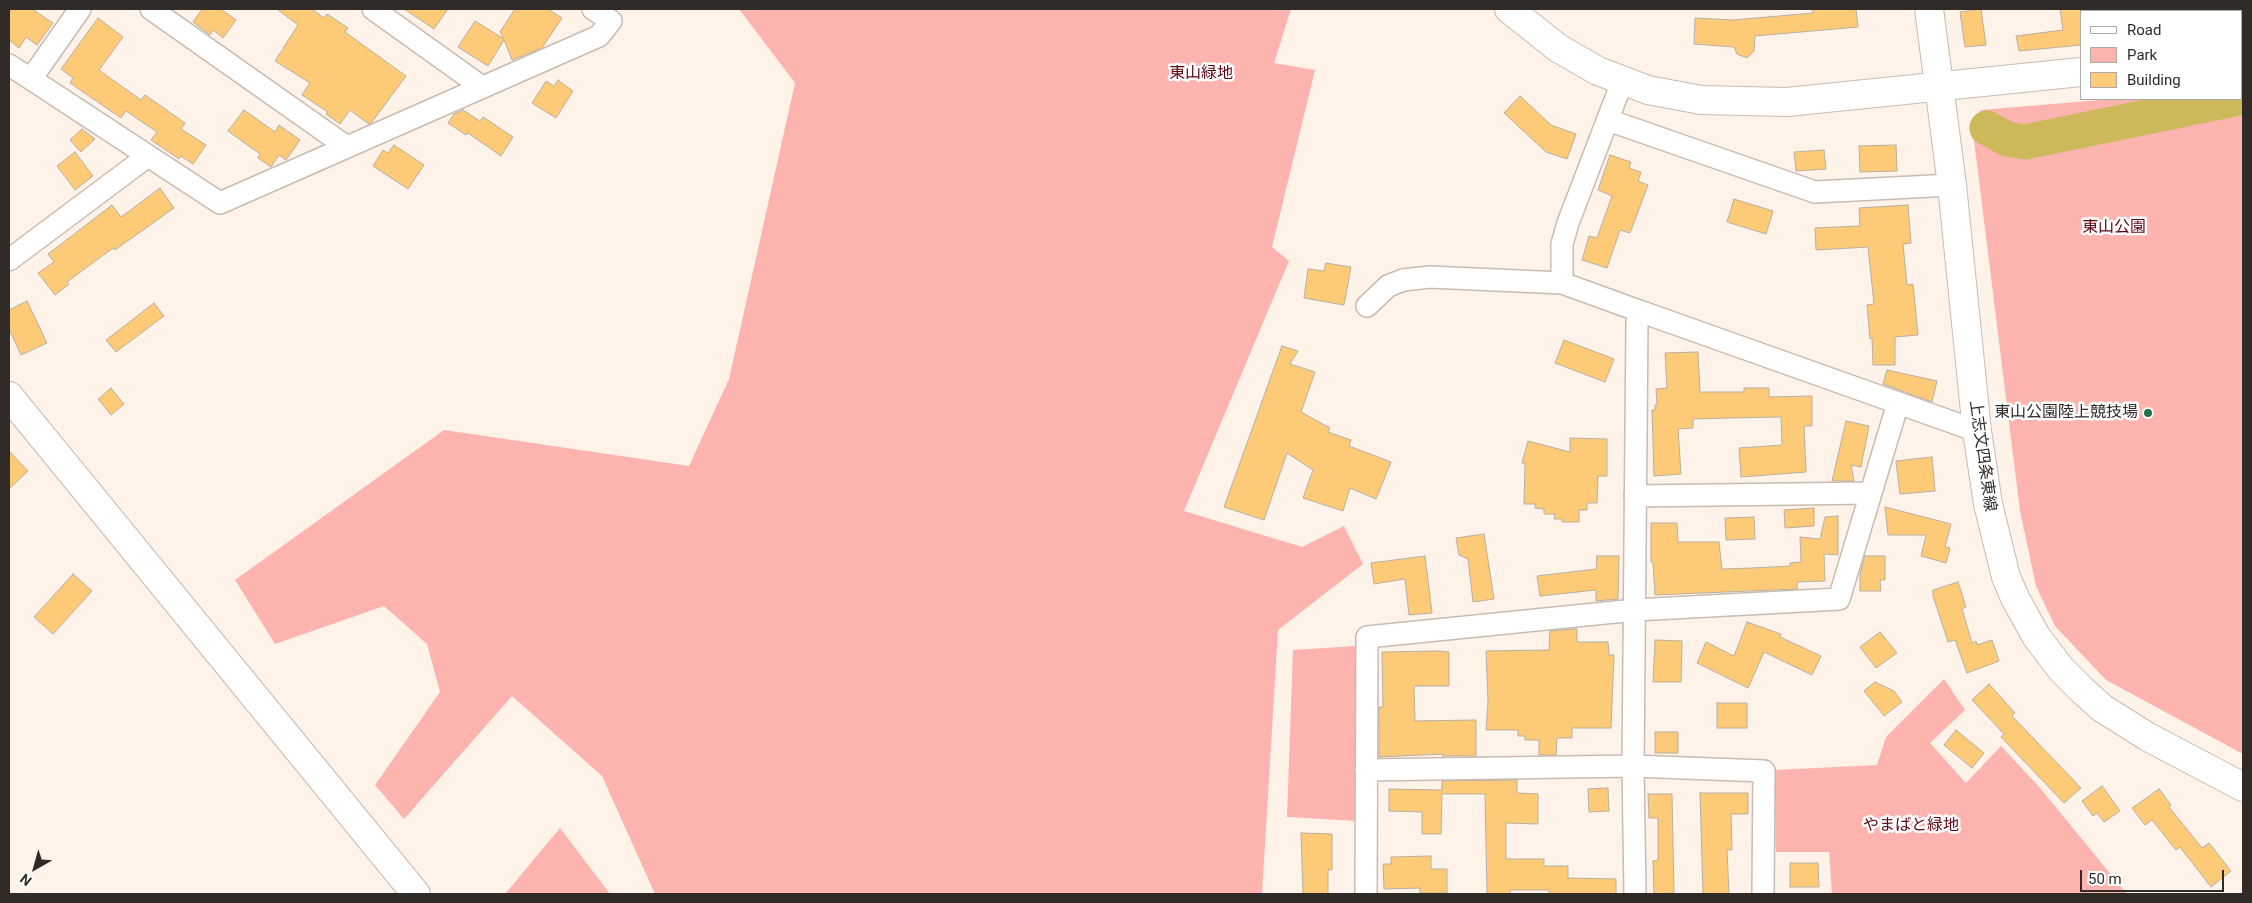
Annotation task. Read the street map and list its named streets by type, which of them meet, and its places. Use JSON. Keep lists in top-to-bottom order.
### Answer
{
  "streets": {
    "street": ["上志文四条東線"]
  },
  "parks": ["東山緑地", "東山公園", "やまばと緑地"],
  "places": ["東山公園陸上競技場"],
  "legend": ["Road", "Park", "Building"],
  "scale_bar": "50 m",
  "north": "bottom left"
}
